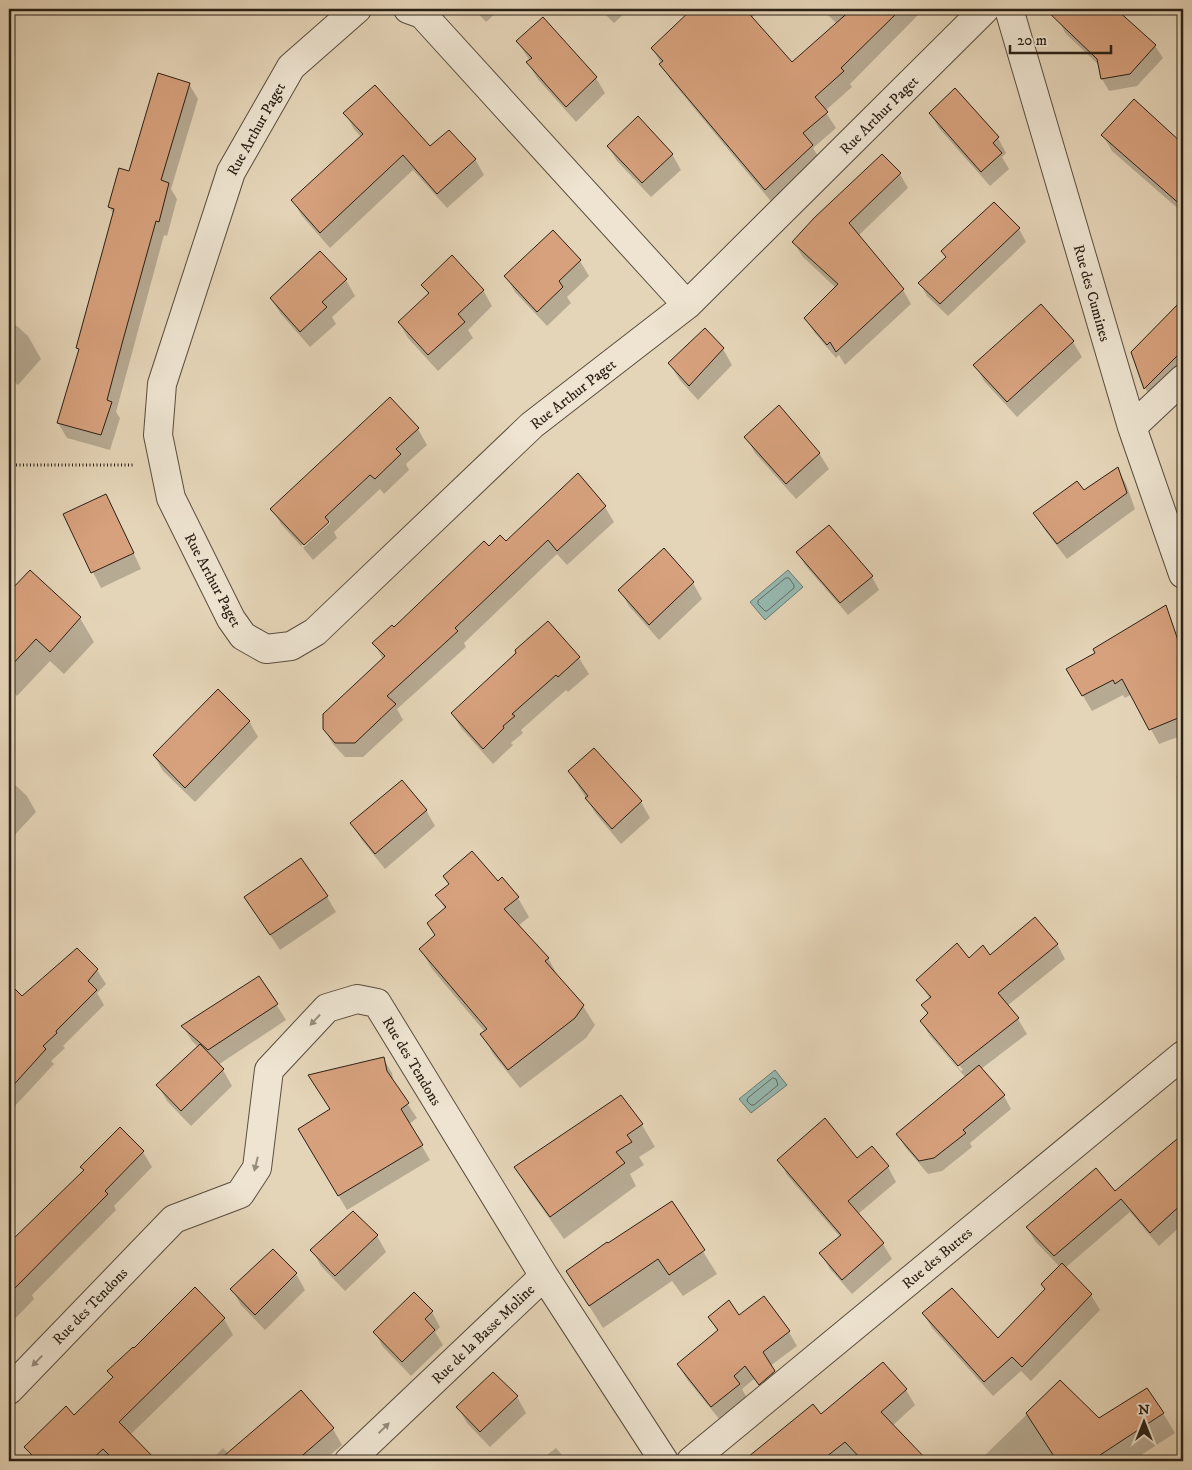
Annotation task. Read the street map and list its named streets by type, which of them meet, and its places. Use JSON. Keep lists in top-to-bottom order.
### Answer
{
  "streets": {
    "street": [
      "Rue Arthur Paget",
      "Rue des Cumines",
      "Rue des Tendons",
      "Rue des Buttes",
      "Rue de la Basse Moline"
    ]
  },
  "crossings": [
    ["Rue des Tendons", "Rue de la Basse Moline"]
  ],
  "one_way": ["Rue de la Basse Moline"],
  "scale_bar": "20 m",
  "north": "top"
}
